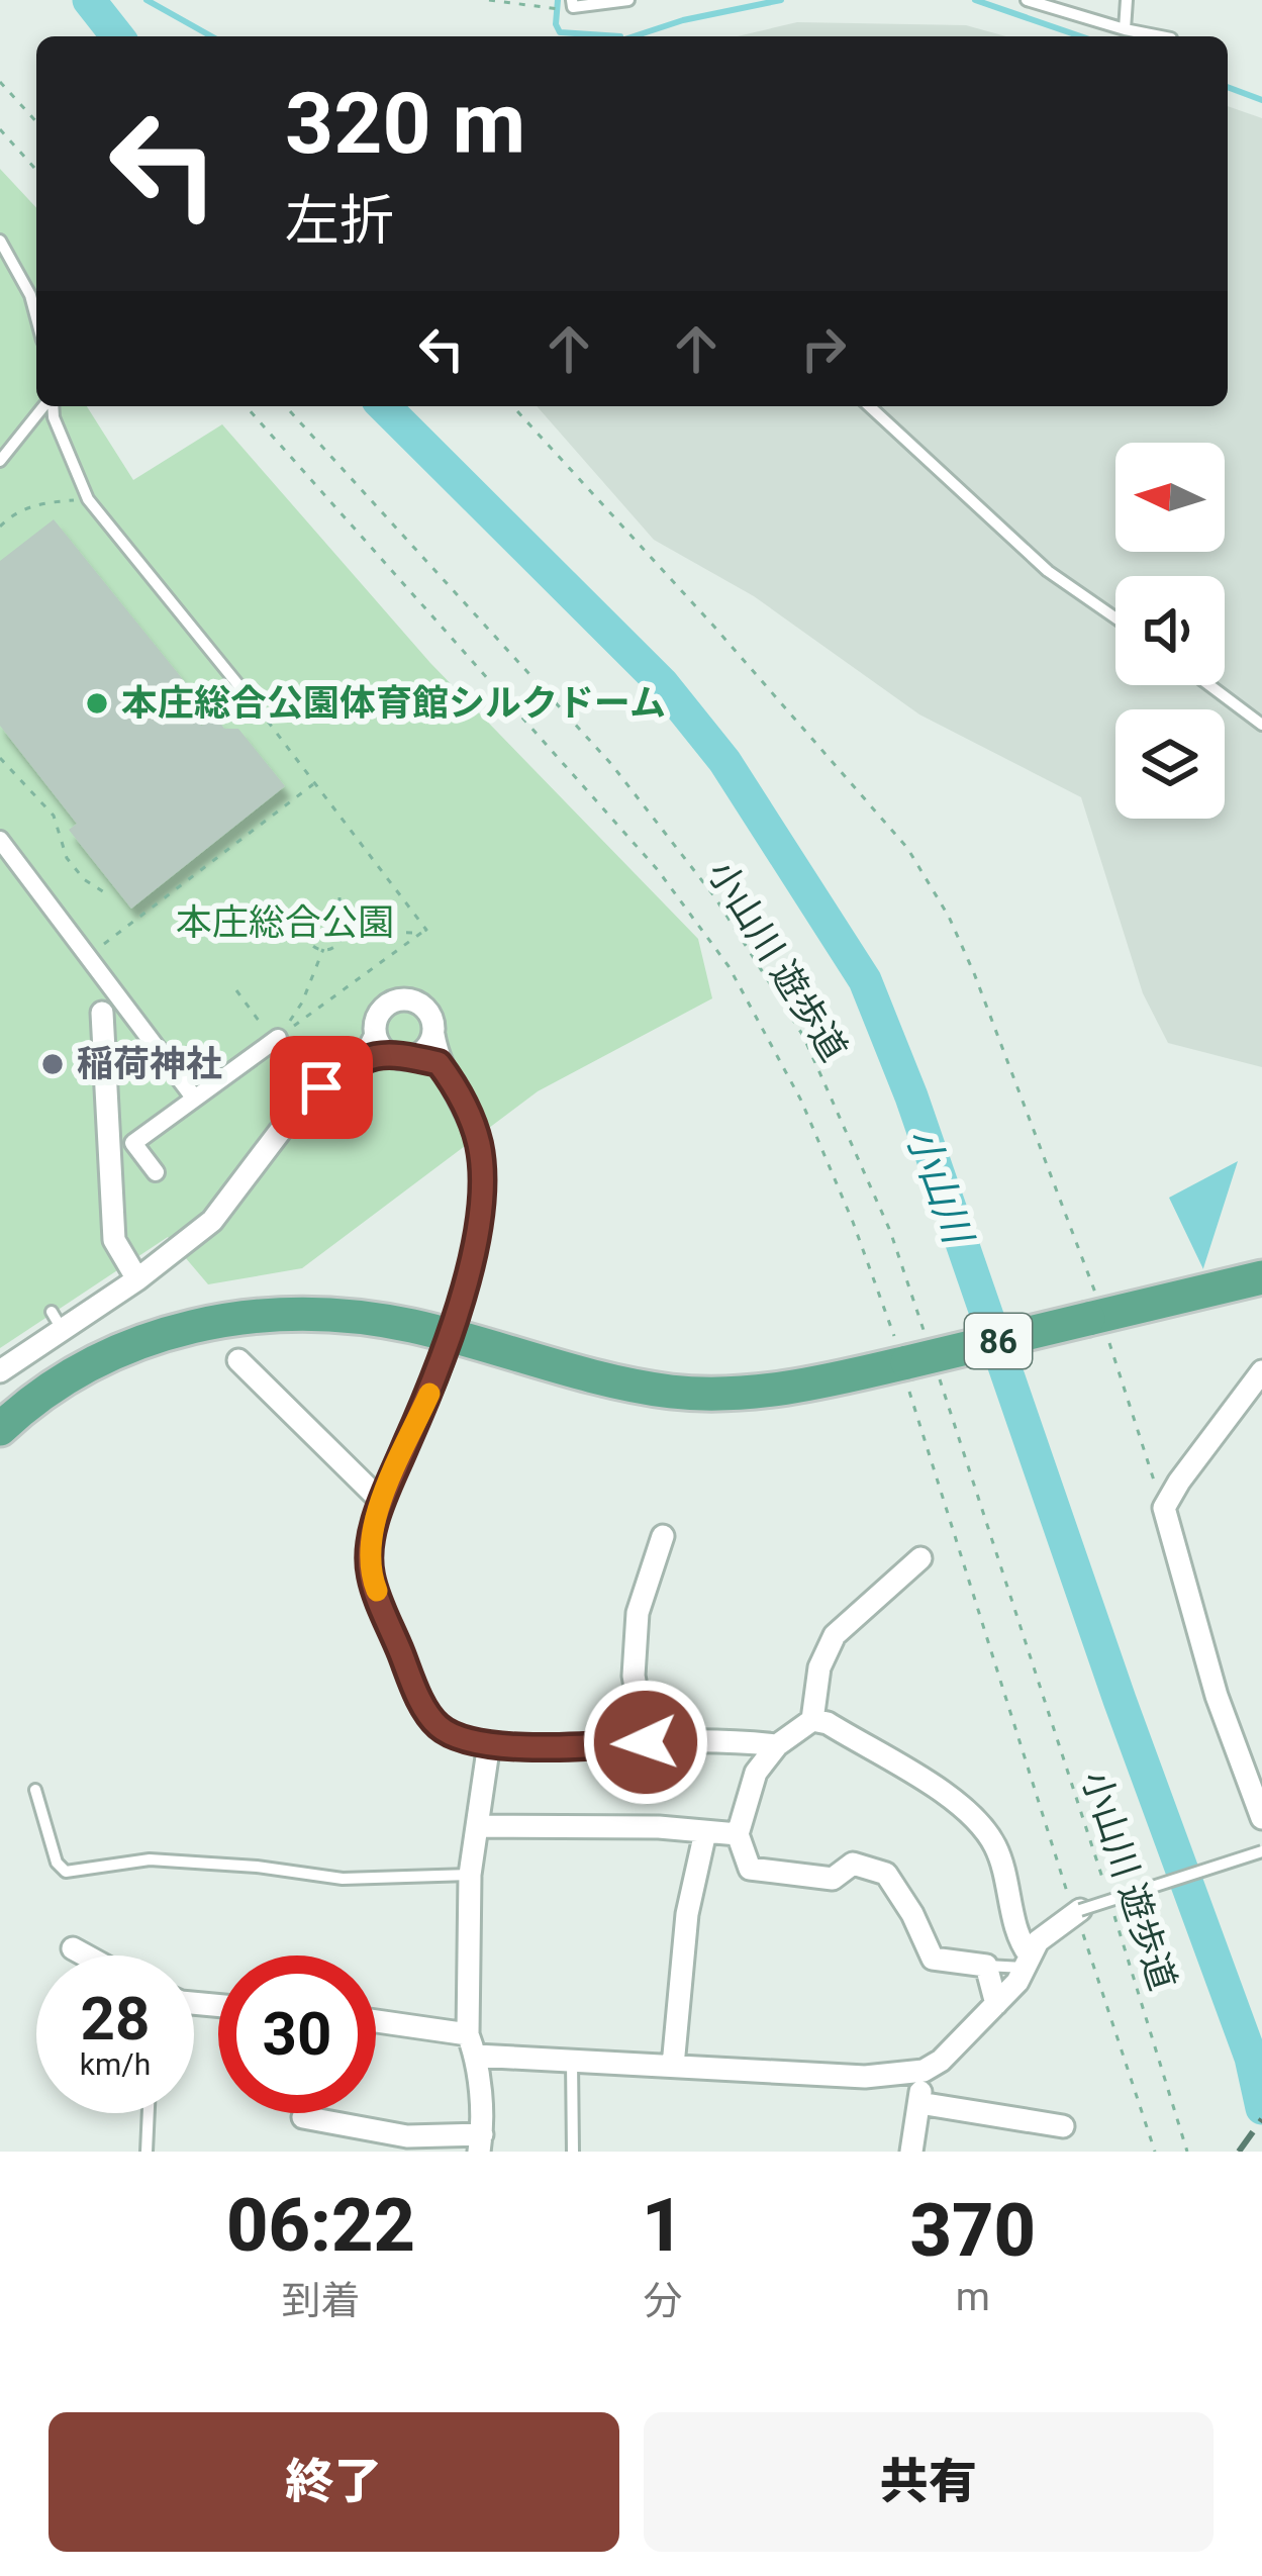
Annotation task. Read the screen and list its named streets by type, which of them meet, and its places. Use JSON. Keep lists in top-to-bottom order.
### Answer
{
  "streets": {
    "main road": ["86"],
    "path": ["小山川 遊歩道"]
  },
  "crossings": [
    ["小山川 遊歩道", "86"]
  ],
  "water": ["小山川"],
  "parks": ["本庄総合公園"],
  "places": ["本庄総合公園体育館シルクドーム", "稲荷神社"],
  "north": "left",
  "page": {
    "turn": ["320 m", "左折"],
    "speed": "28 km/h",
    "limit": "30",
    "eta": [
      "06:22",
      "到着",
      "1",
      "分",
      "370",
      "m"
    ],
    "buttons": ["終了", "共有"]
  }
}
